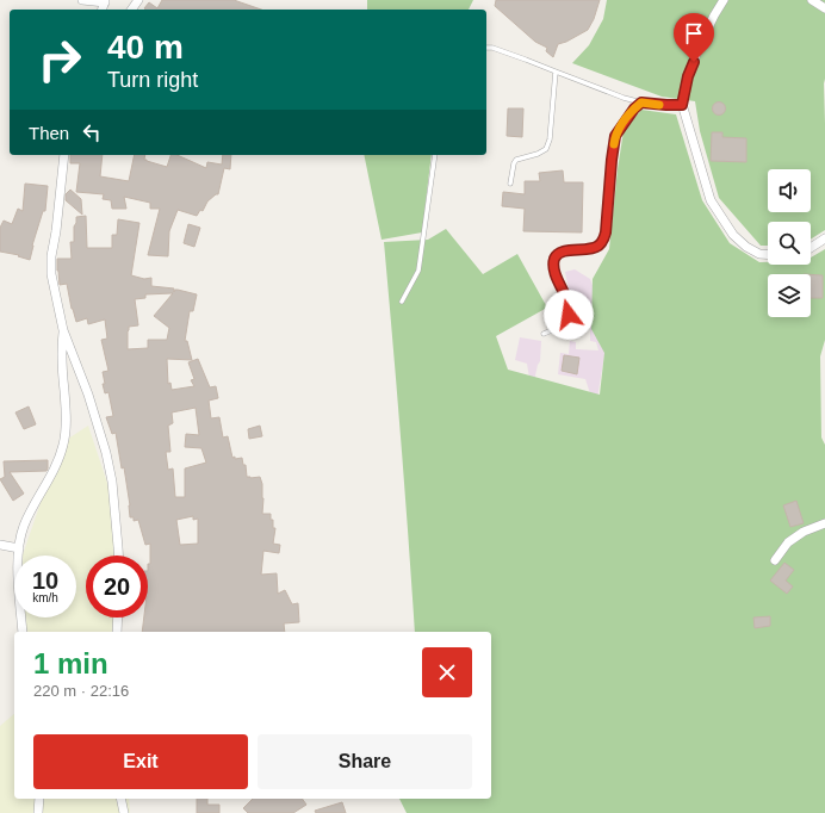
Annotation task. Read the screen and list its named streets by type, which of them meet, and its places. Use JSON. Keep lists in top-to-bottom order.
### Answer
{
  "page": {
    "turn": ["40 m", "Turn right"],
    "then": "Then",
    "speed": "10 km/h",
    "limit": "20",
    "heading": ["1 min", "220 m · 22:16"],
    "buttons": ["Exit", "Share"]
  }
}
